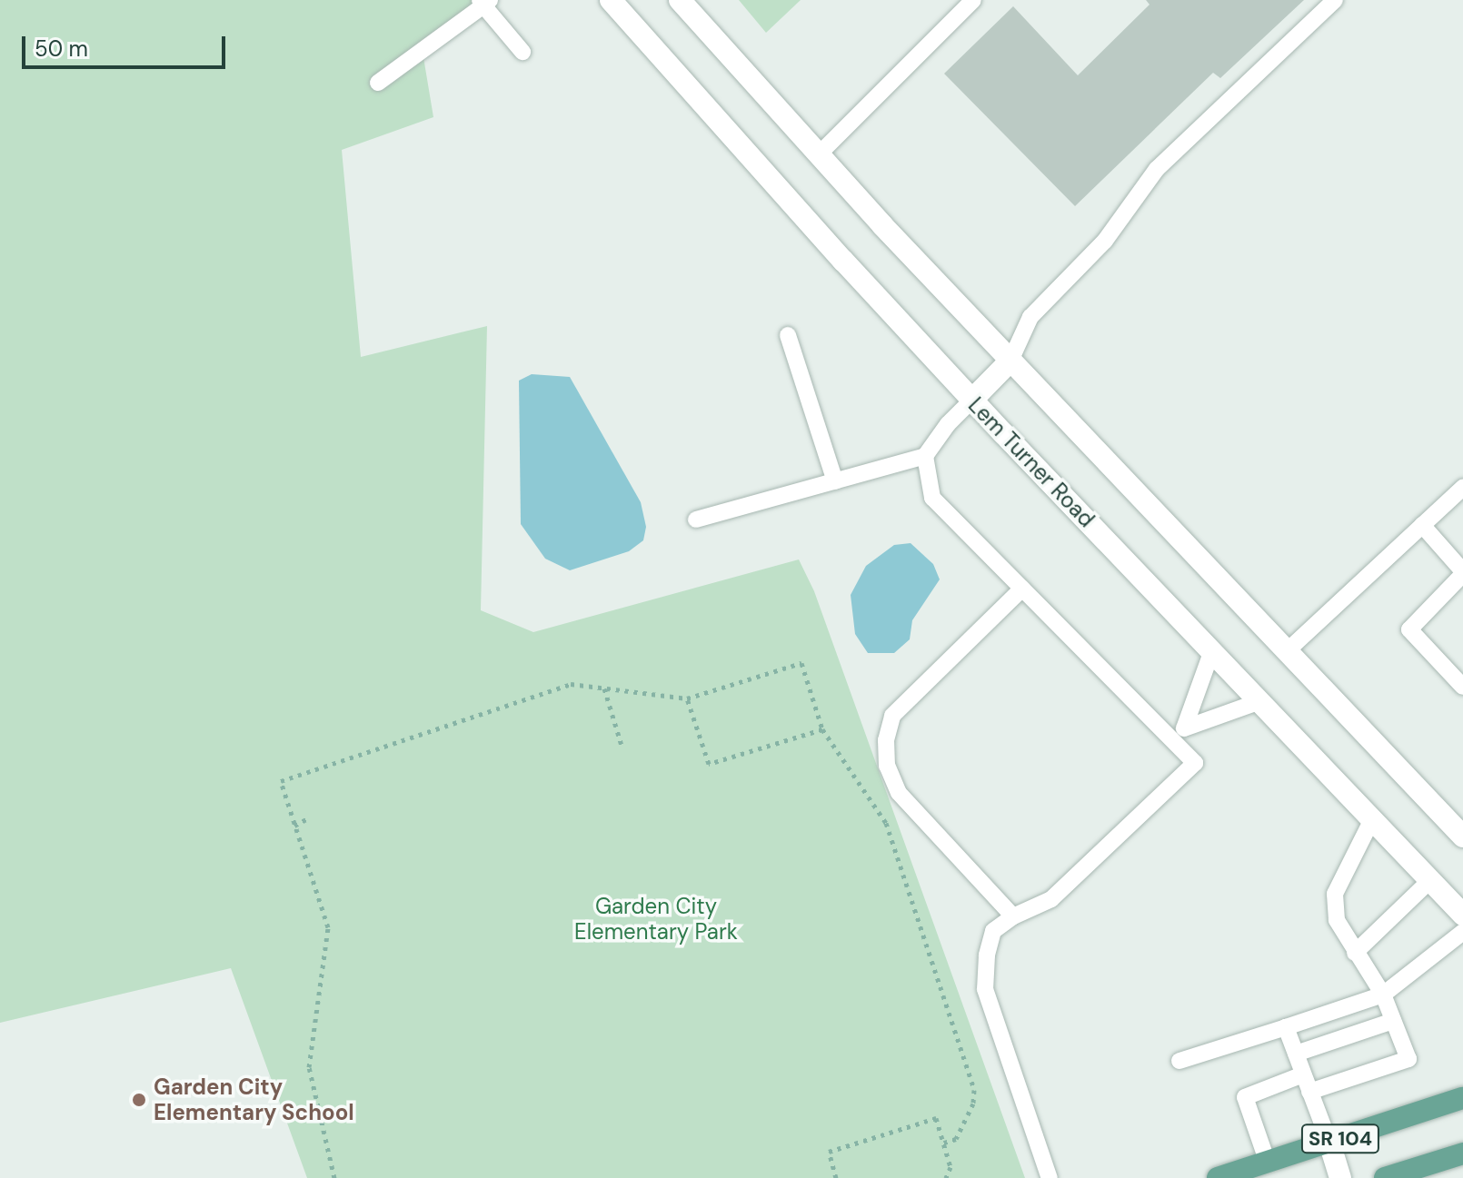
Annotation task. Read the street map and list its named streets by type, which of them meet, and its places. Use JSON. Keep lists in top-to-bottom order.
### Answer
{
  "streets": {
    "main road": ["Lem Turner Road", "SR 104"]
  },
  "parks": ["Garden City Elementary Park"],
  "places": ["Garden City Elementary School"],
  "scale_bar": "50 m"
}
